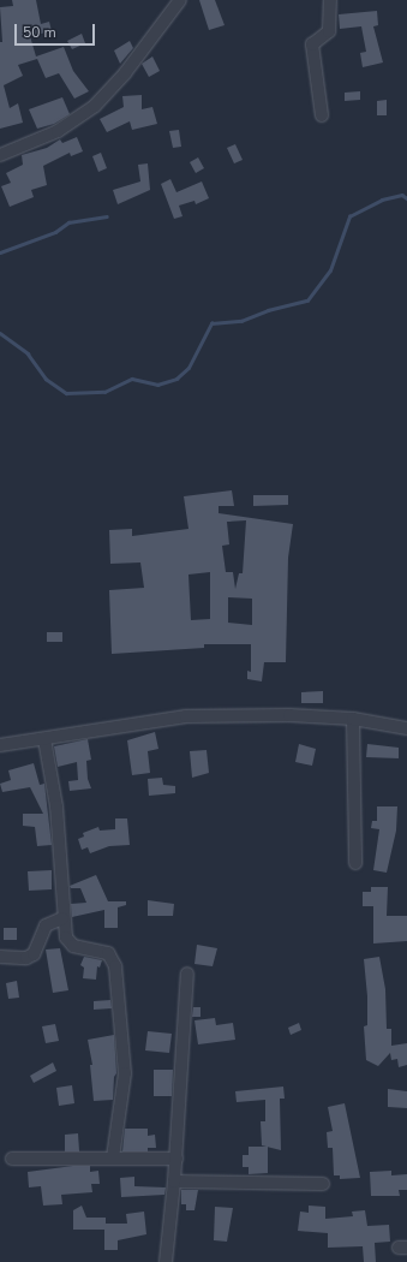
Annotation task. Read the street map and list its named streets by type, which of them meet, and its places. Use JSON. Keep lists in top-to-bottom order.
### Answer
{
  "scale_bar": "50 m"
}
